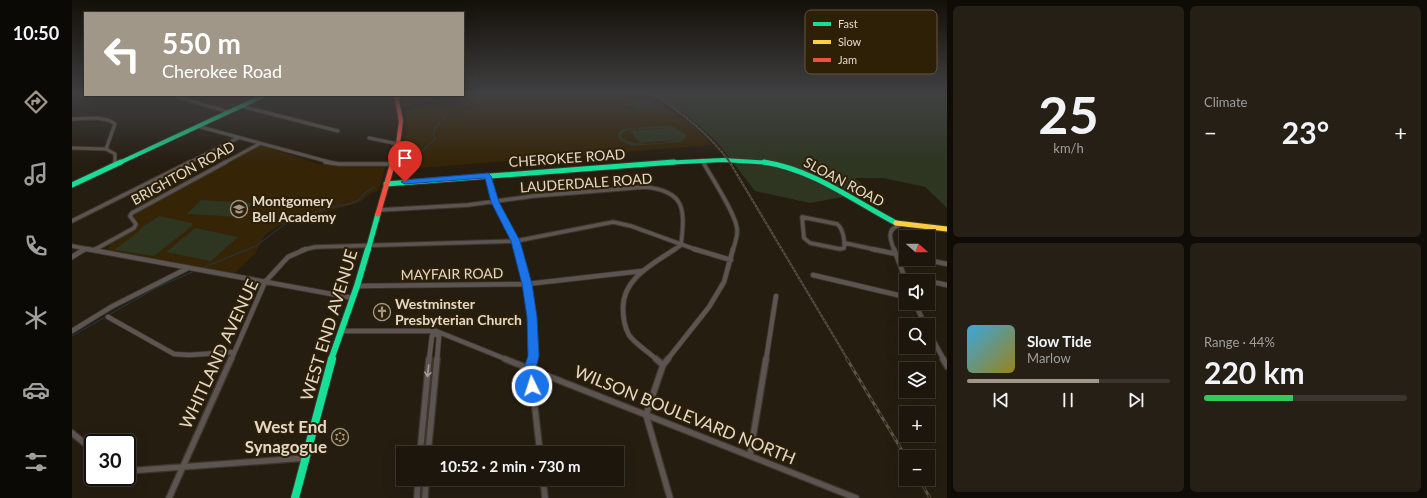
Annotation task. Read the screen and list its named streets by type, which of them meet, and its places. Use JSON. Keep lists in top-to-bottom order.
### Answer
{
  "streets": {
    "main road": ["CHEROKEE ROAD", "SLOAN ROAD", "WEST END AVENUE"],
    "street": [
      "BRIGHTON ROAD",
      "LAUDERDALE ROAD",
      "MAYFAIR ROAD",
      "WHITLAND AVENUE",
      "WILSON BOULEVARD NORTH"
    ]
  },
  "crossings": [
    ["CHEROKEE ROAD", "SLOAN ROAD"],
    ["CHEROKEE ROAD", "WEST END AVENUE"],
    ["LAUDERDALE ROAD", "WEST END AVENUE"],
    ["LAUDERDALE ROAD", "WHITLAND AVENUE"],
    ["MAYFAIR ROAD", "WEST END AVENUE"],
    ["WEST END AVENUE", "WHITLAND AVENUE"],
    ["WEST END AVENUE", "WILSON BOULEVARD NORTH"]
  ],
  "places": {
    "school or university": ["Montgomery Bell Academy"],
    "church": ["Westminster Presbyterian Church"],
    "synagogue": ["West End Synagogue"]
  },
  "legend": ["Fast", "Slow", "Jam"],
  "north": "right",
  "page": {
    "tabs": "10:50",
    "tile": [
      ["25", "km/h"],
      "Climate",
      ["Range · 44%", "220 km"]
    ],
    "turn": ["550 m", "Cherokee Road"],
    "heat": ["−", "23°", "+"],
    "map_buttons": ["+", "−"],
    "song": ["Slow Tide", "Marlow"],
    "limit": "30",
    "trip": "10:52 · 2 min · 730 m"
  }
}
